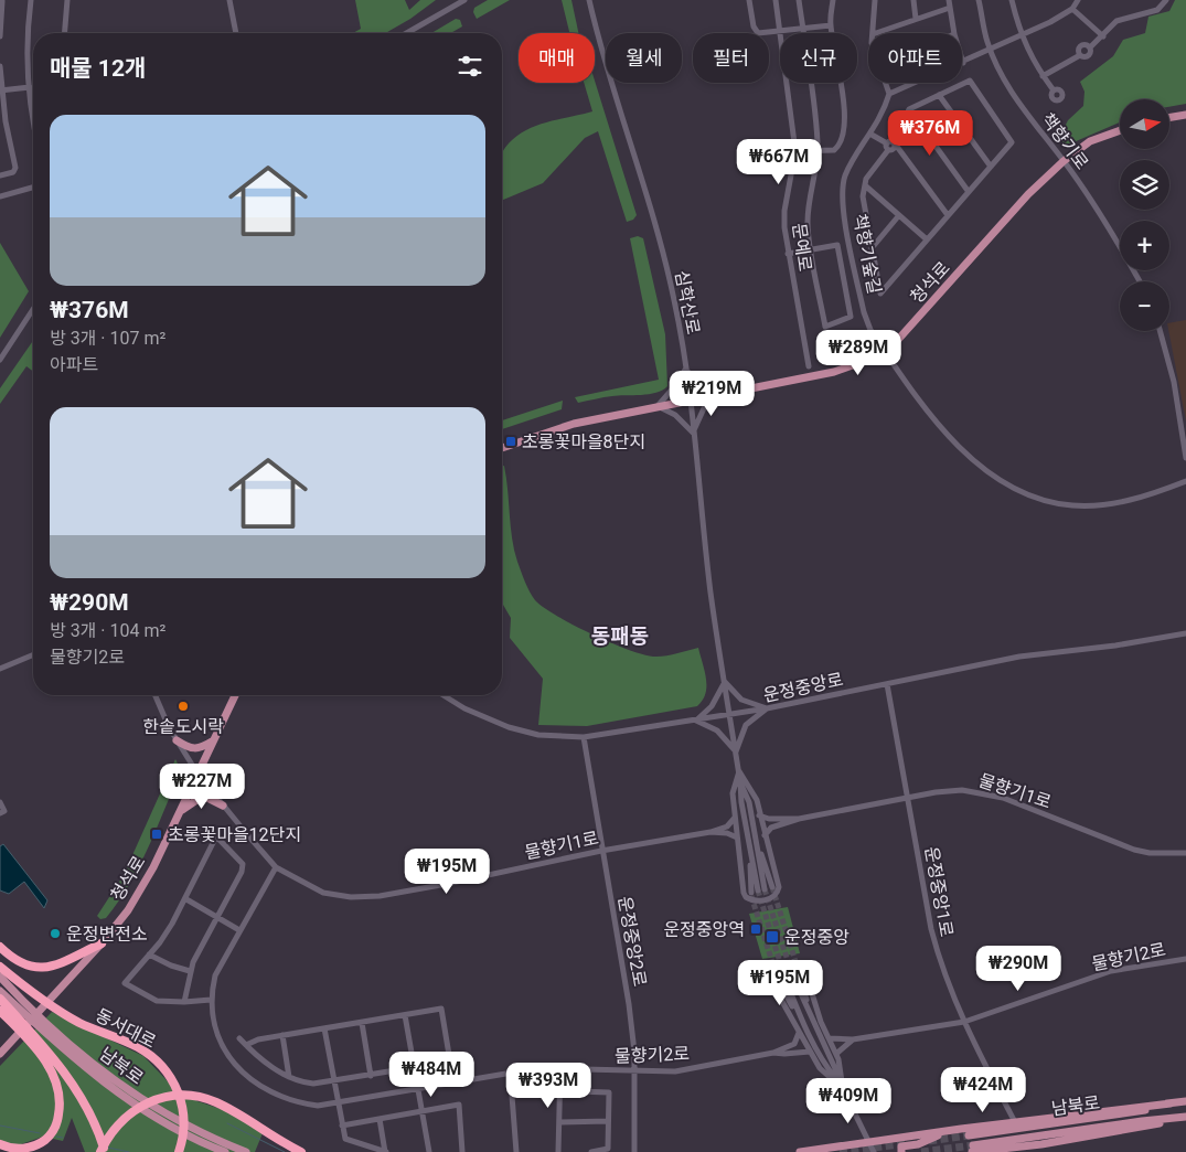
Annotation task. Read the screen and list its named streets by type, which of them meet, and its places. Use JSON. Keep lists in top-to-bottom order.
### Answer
{
  "streets": {
    "highway": ["동서대로"],
    "main road": ["청석로", "남북로"],
    "street": [
      "책향기로",
      "문예로",
      "책향기숲길",
      "심학산로",
      "운정중앙로",
      "물향기1로",
      "운정중앙1로",
      "운정중앙2로",
      "물향기2로"
    ]
  },
  "crossings": [
    ["책향기로", "청석로"],
    ["책향기숲길", "청석로"],
    ["청석로", "심학산로"],
    ["청석로", "물향기1로"],
    ["심학산로", "운정중앙로"],
    ["운정중앙로", "운정중앙1로"],
    ["운정중앙로", "운정중앙2로"],
    ["물향기1로", "운정중앙1로"],
    ["물향기1로", "운정중앙2로"],
    ["물향기1로", "물향기2로"],
    ["운정중앙1로", "물향기2로"],
    ["운정중앙2로", "물향기2로"]
  ],
  "districts": ["동패동"],
  "places": {
    "transit": [
      "초롱꽃마을8단지",
      "초롱꽃마을12단지",
      "운정중앙역",
      "운정중앙"
    ],
    "other": ["한솥도시락", "운정변전소"]
  },
  "north": "right",
  "page": {
    "chip": [
      "매매",
      "월세",
      "필터",
      "신규",
      "아파트"
    ],
    "heading": "매물 12개",
    "map_buttons": ["+", "−"],
    "list": [
      {
        "name": "₩376M",
        "note": "방 3개 · 107 m² · 아파트"
      },
      {
        "name": "₩290M",
        "note": "방 3개 · 104 m² · 물향기2로"
      }
    ],
    "price": [
      "₩376M",
      "₩667M",
      "₩289M",
      "₩219M",
      "₩227M",
      "₩195M",
      "₩290M",
      "₩195M",
      "₩484M",
      "₩393M",
      "₩424M",
      "₩409M"
    ]
  }
}
